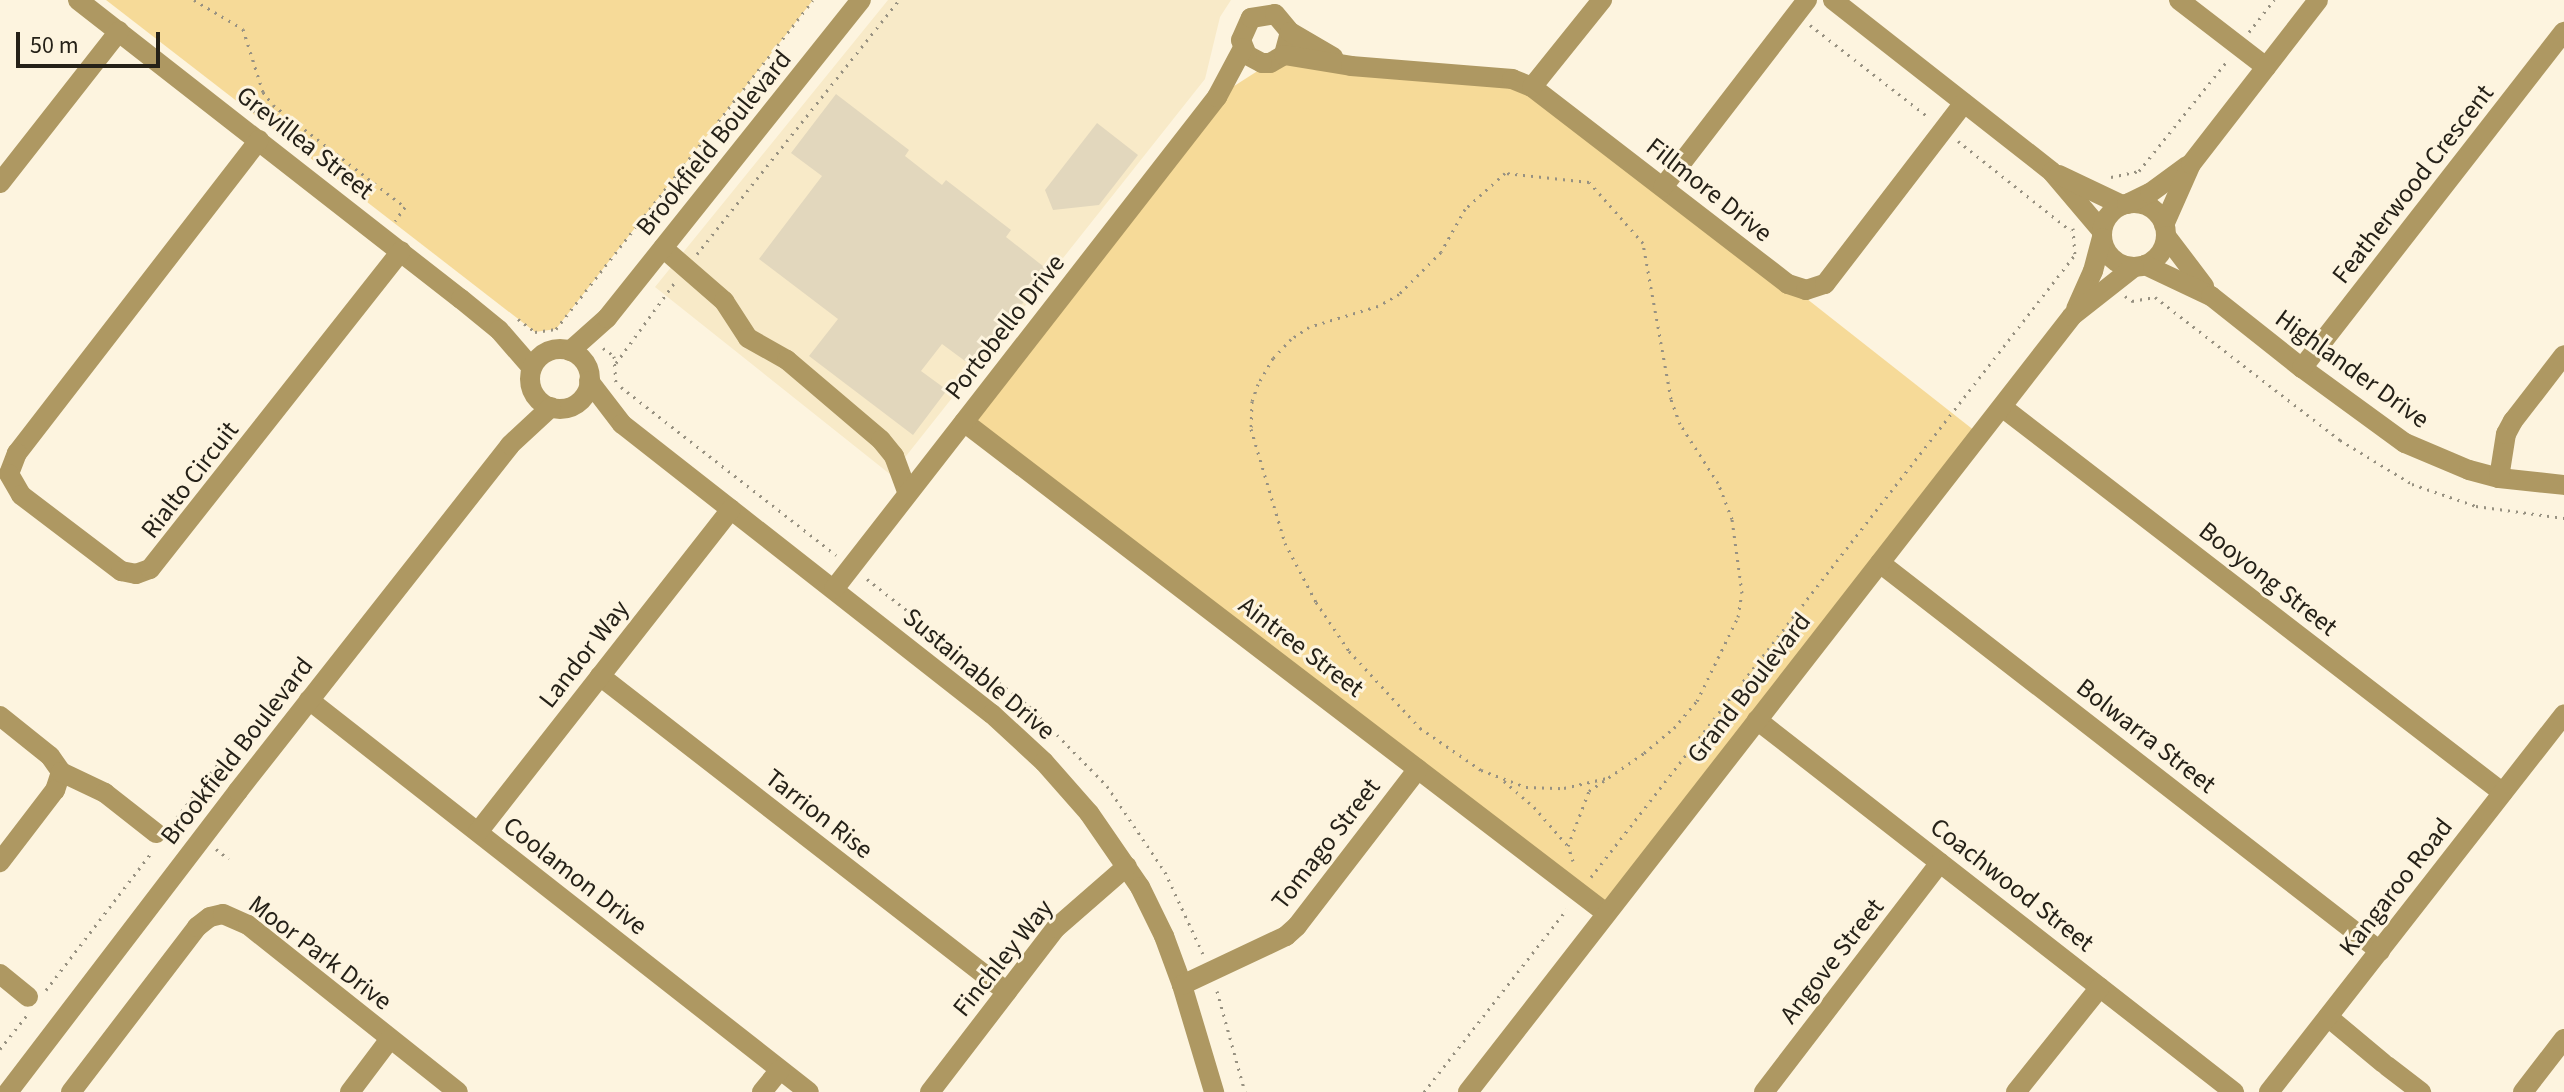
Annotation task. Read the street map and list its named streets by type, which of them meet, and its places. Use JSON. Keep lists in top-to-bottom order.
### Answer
{
  "streets": {
    "street": [
      "Grevillea Street",
      "Brookfield Boulevard",
      "Featherwood Crescent",
      "Fillmore Drive",
      "Portobello Drive",
      "Highlander Drive",
      "Rialto Circuit",
      "Booyong Street",
      "Aintree Street",
      "Landor Way",
      "Sustainable Drive",
      "Grand Boulevard",
      "Bolwarra Street",
      "Tarrion Rise",
      "Tomago Street",
      "Coolamon Drive",
      "Coachwood Street",
      "Kangaroo Road",
      "Moor Park Drive",
      "Finchley Way",
      "Angove Street"
    ]
  },
  "crossings": [
    ["Grevillea Street", "Brookfield Boulevard"],
    ["Grevillea Street", "Rialto Circuit"],
    ["Grevillea Street", "Sustainable Drive"],
    ["Brookfield Boulevard", "Sustainable Drive"],
    ["Brookfield Boulevard", "Coolamon Drive"],
    ["Featherwood Crescent", "Highlander Drive"],
    ["Fillmore Drive", "Portobello Drive"],
    ["Portobello Drive", "Aintree Street"],
    ["Portobello Drive", "Sustainable Drive"],
    ["Highlander Drive", "Grand Boulevard"],
    ["Booyong Street", "Grand Boulevard"],
    ["Booyong Street", "Kangaroo Road"],
    ["Aintree Street", "Grand Boulevard"],
    ["Aintree Street", "Tomago Street"],
    ["Landor Way", "Sustainable Drive"],
    ["Landor Way", "Tarrion Rise"],
    ["Landor Way", "Coolamon Drive"],
    ["Sustainable Drive", "Tomago Street"],
    ["Sustainable Drive", "Finchley Way"],
    ["Grand Boulevard", "Bolwarra Street"],
    ["Grand Boulevard", "Coachwood Street"],
    ["Bolwarra Street", "Kangaroo Road"],
    ["Tarrion Rise", "Finchley Way"],
    ["Coachwood Street", "Angove Street"]
  ],
  "scale_bar": "50 m"
}
